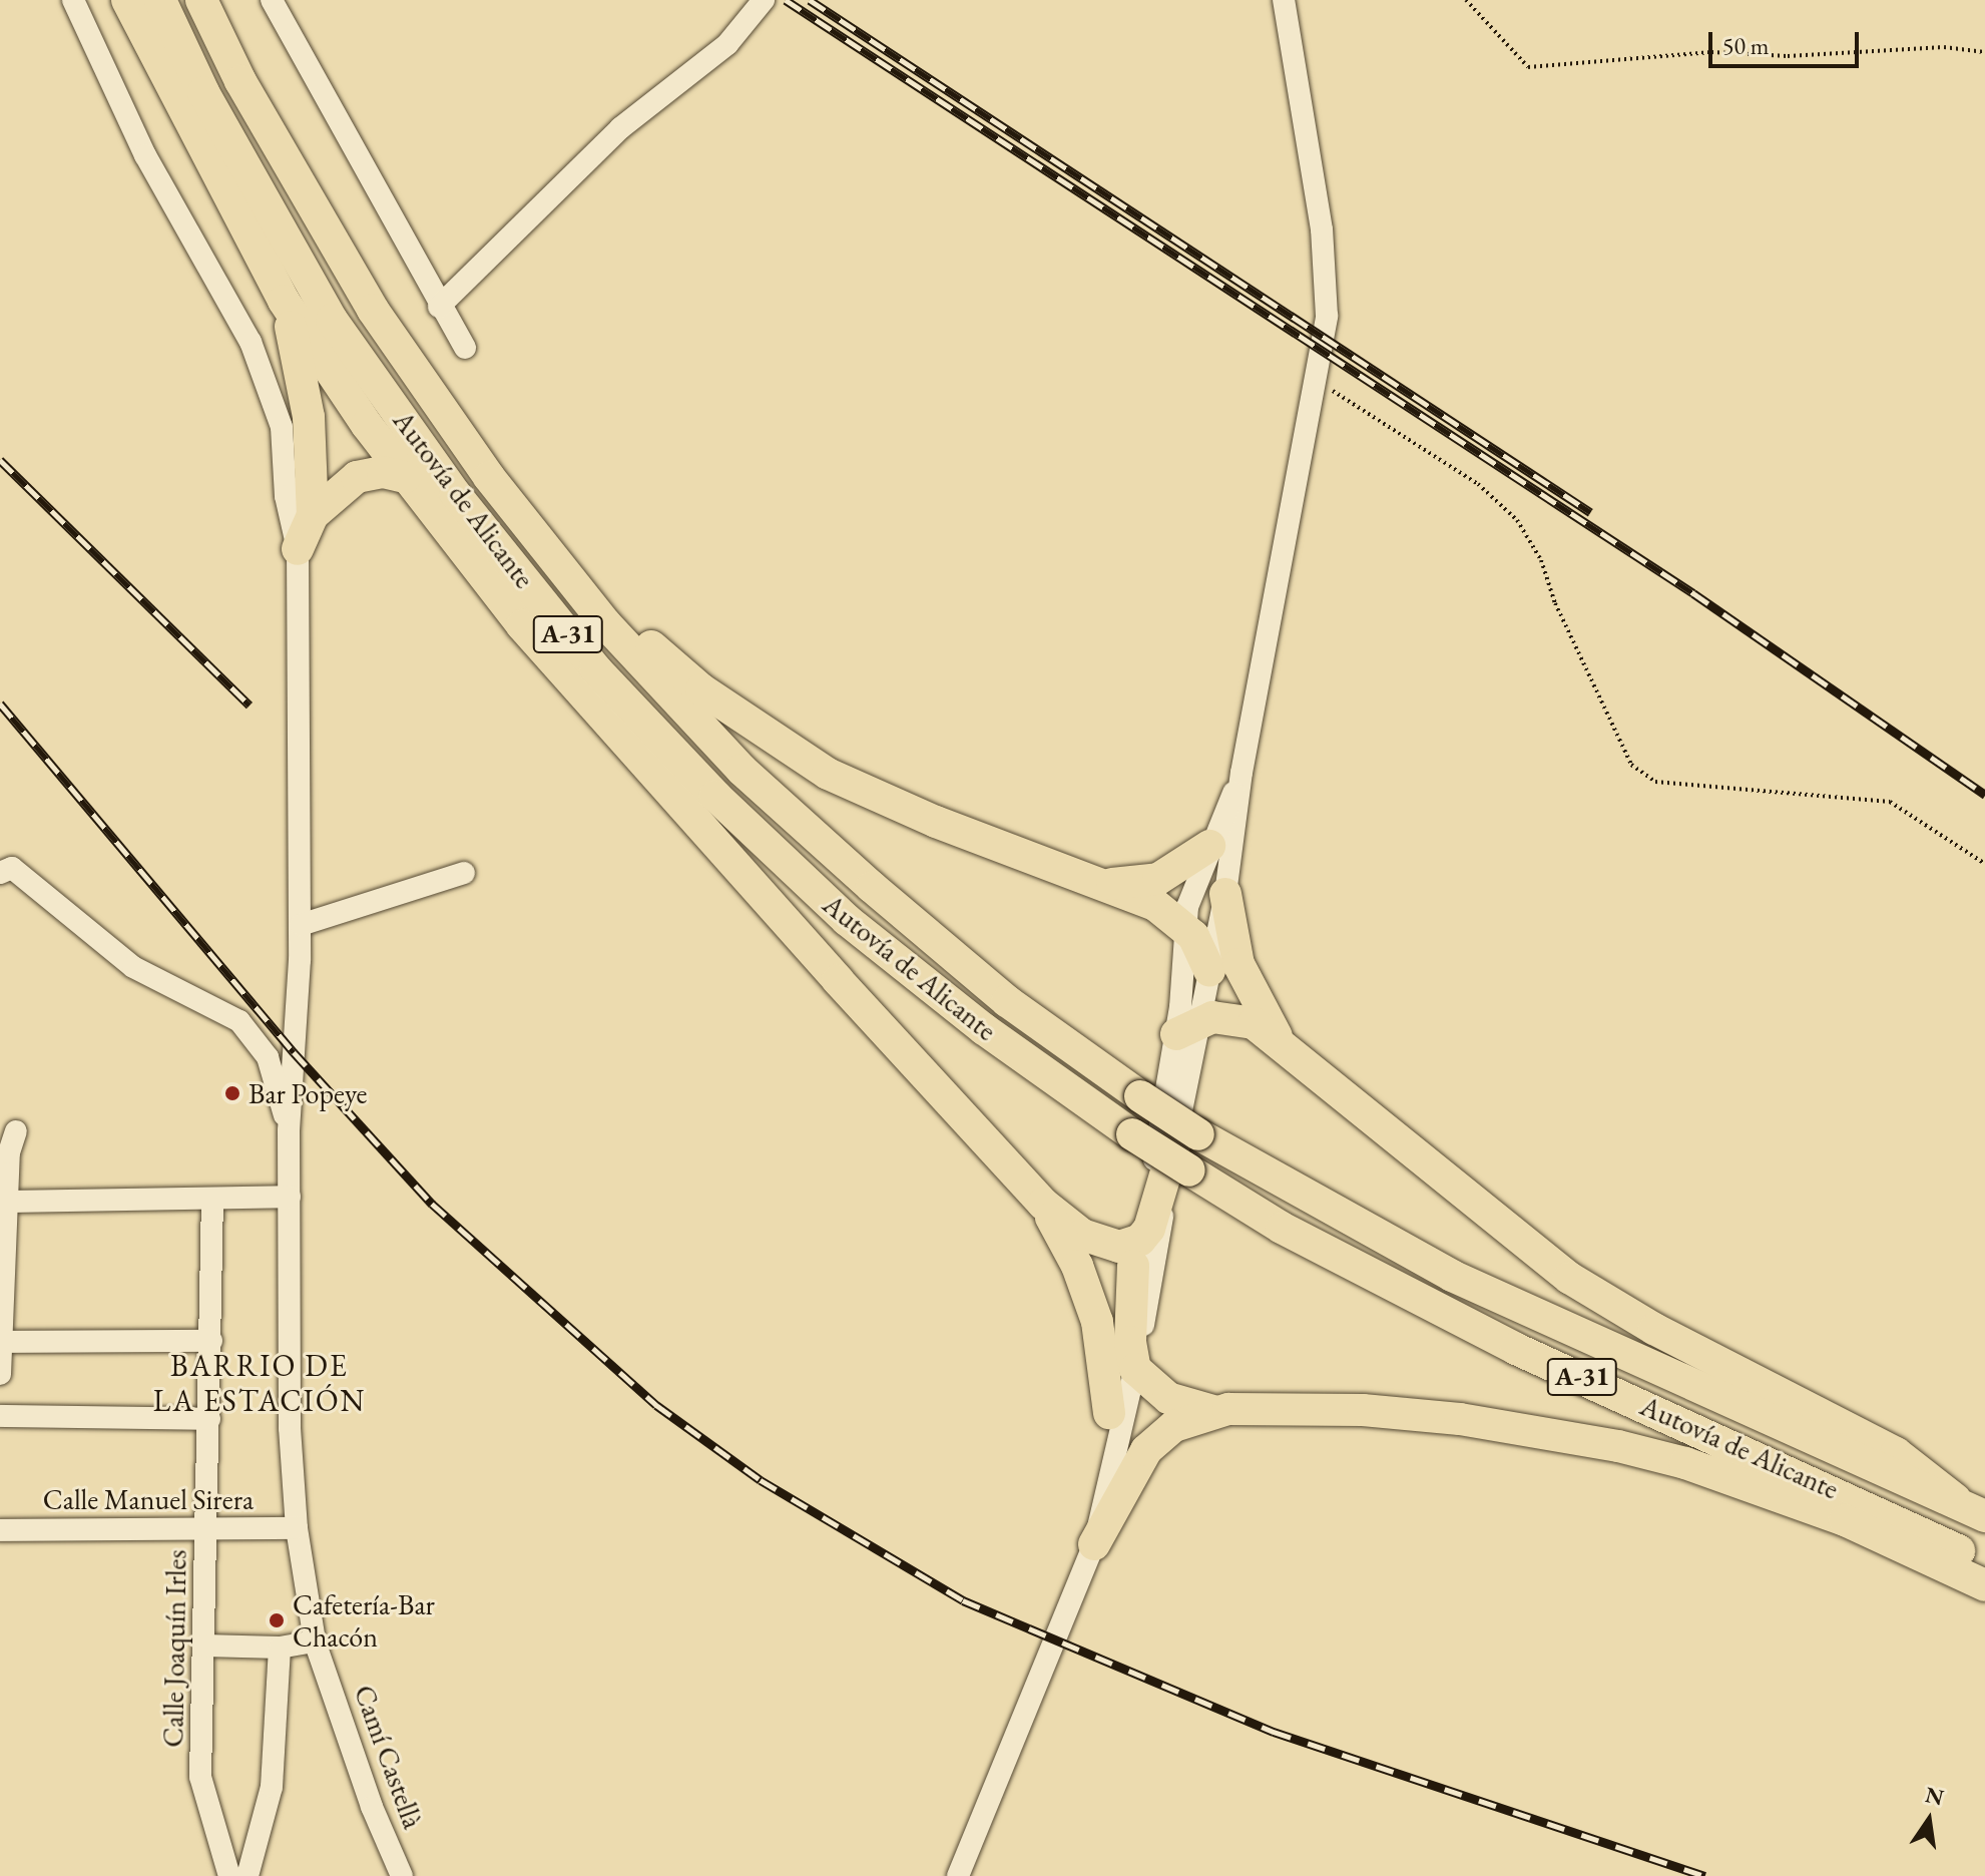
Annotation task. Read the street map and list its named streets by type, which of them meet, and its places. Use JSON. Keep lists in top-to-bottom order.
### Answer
{
  "streets": {
    "highway": ["Autovía de Alicante", "A-31"],
    "street": ["Calle Manuel Sirera", "Calle Joaquín Irles", "Camí Castellà"]
  },
  "crossings": [
    ["Calle Manuel Sirera", "Calle Joaquín Irles"],
    ["Calle Manuel Sirera", "Camí Castellà"]
  ],
  "districts": ["BARRIO DE LA ESTACIÓN"],
  "places": ["Bar Popeye", "Cafetería-Bar Chacón"],
  "scale_bar": "50 m",
  "north": "top"
}
